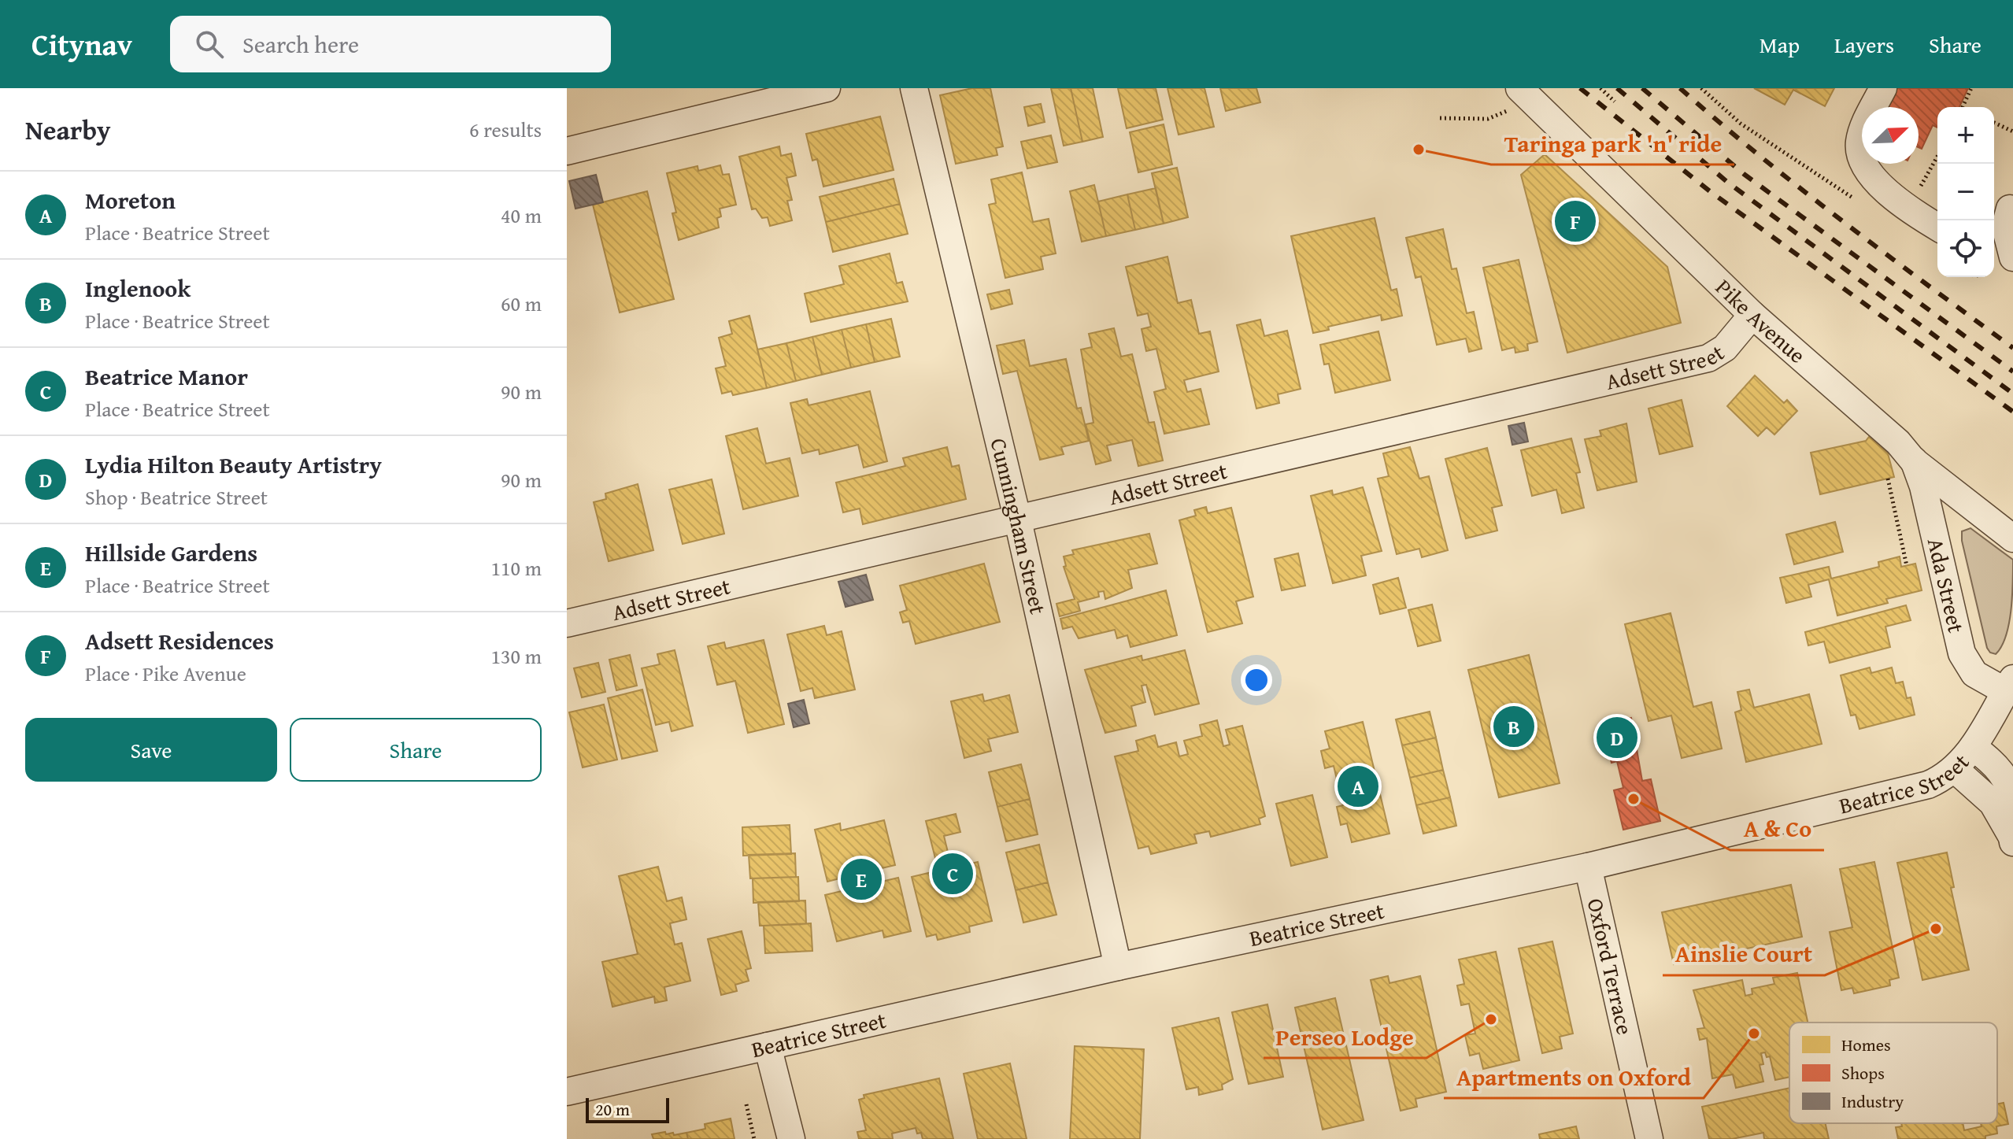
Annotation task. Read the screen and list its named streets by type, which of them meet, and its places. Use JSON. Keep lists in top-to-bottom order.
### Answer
{
  "streets": {
    "street": [
      "Pike Avenue",
      "Adsett Street",
      "Cunningham Street",
      "Ada Street",
      "Beatrice Street",
      "Oxford Terrace"
    ]
  },
  "crossings": [
    ["Pike Avenue", "Adsett Street"],
    ["Pike Avenue", "Ada Street"],
    ["Adsett Street", "Cunningham Street"],
    ["Cunningham Street", "Beatrice Street"],
    ["Ada Street", "Beatrice Street"],
    ["Beatrice Street", "Oxford Terrace"]
  ],
  "places": [
    "Taringa park 'n' ride",
    "A & Co",
    "Ainslie Court",
    "Perseo Lodge",
    "Apartments on Oxford"
  ],
  "legend": ["Homes", "Shops", "Industry"],
  "scale_bar": "20 m",
  "north": "top right",
  "page": {
    "header": "Citynav",
    "search": "Search here",
    "nav": ["Map", "Layers", "Share"],
    "heading": ["Nearby", "6 results"],
    "map_buttons": ["+", "−"],
    "list": [
      {
        "mark": "A",
        "name": "Moreton",
        "note": "Place · Beatrice Street",
        "value": "40 m"
      },
      {
        "mark": "B",
        "name": "Inglenook",
        "note": "Place · Beatrice Street",
        "value": "60 m"
      },
      {
        "mark": "C",
        "name": "Beatrice Manor",
        "note": "Place · Beatrice Street",
        "value": "90 m"
      },
      {
        "mark": "D",
        "name": "Lydia Hilton Beauty Artistry",
        "note": "Shop · Beatrice Street",
        "value": "90 m"
      },
      {
        "mark": "E",
        "name": "Hillside Gardens",
        "note": "Place · Beatrice Street",
        "value": "110 m"
      },
      {
        "mark": "F",
        "name": "Adsett Residences",
        "note": "Place · Pike Avenue",
        "value": "130 m"
      }
    ],
    "pins": [
      "F",
      "B",
      "D",
      "A",
      "C",
      "E"
    ],
    "buttons": ["Save", "Share"],
    "scale": "20 m"
  }
}
